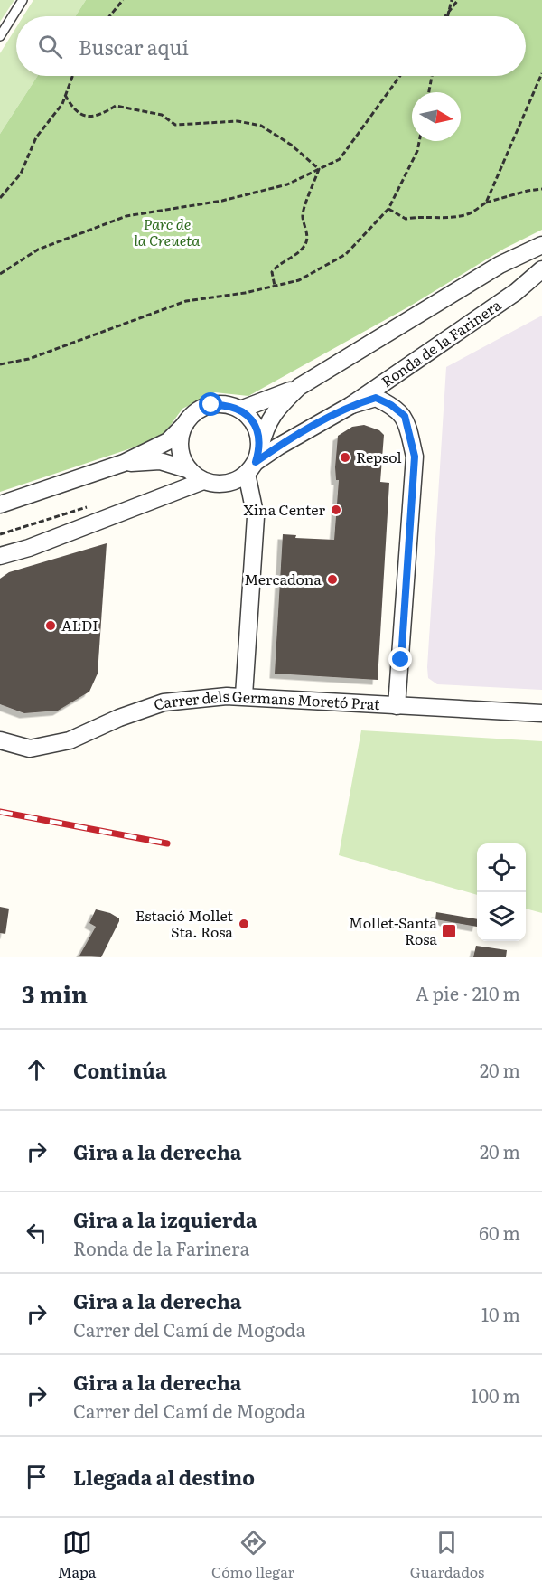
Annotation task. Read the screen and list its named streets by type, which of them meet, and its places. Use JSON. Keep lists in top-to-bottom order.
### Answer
{
  "streets": {
    "street": ["Ronda de la Farinera", "Carrer dels Germans Moretó Prat"]
  },
  "parks": ["Parc de la Creueta"],
  "places": {
    "other": [
      "Repsol",
      "Xina Center",
      "Mercadona",
      "ALDI",
      "Estació Mollet Sta. Rosa"
    ],
    "transit": ["Mollet-Santa Rosa"]
  },
  "north": "right",
  "page": {
    "search": "Buscar aquí",
    "heading": ["3 min", "A pie · 210 m"],
    "list": [
      ["Continúa", "20 m"],
      ["Gira a la derecha", "20 m"],
      ["Gira a la izquierda", "Ronda de la Farinera", "60 m"],
      ["Gira a la derecha", "Carrer del Camí de Mogoda", "10 m"],
      ["Gira a la derecha", "Carrer del Camí de Mogoda", "100 m"],
      "Llegada al destino"
    ],
    "nav": ["Mapa", "Cómo llegar", "Guardados"]
  }
}
